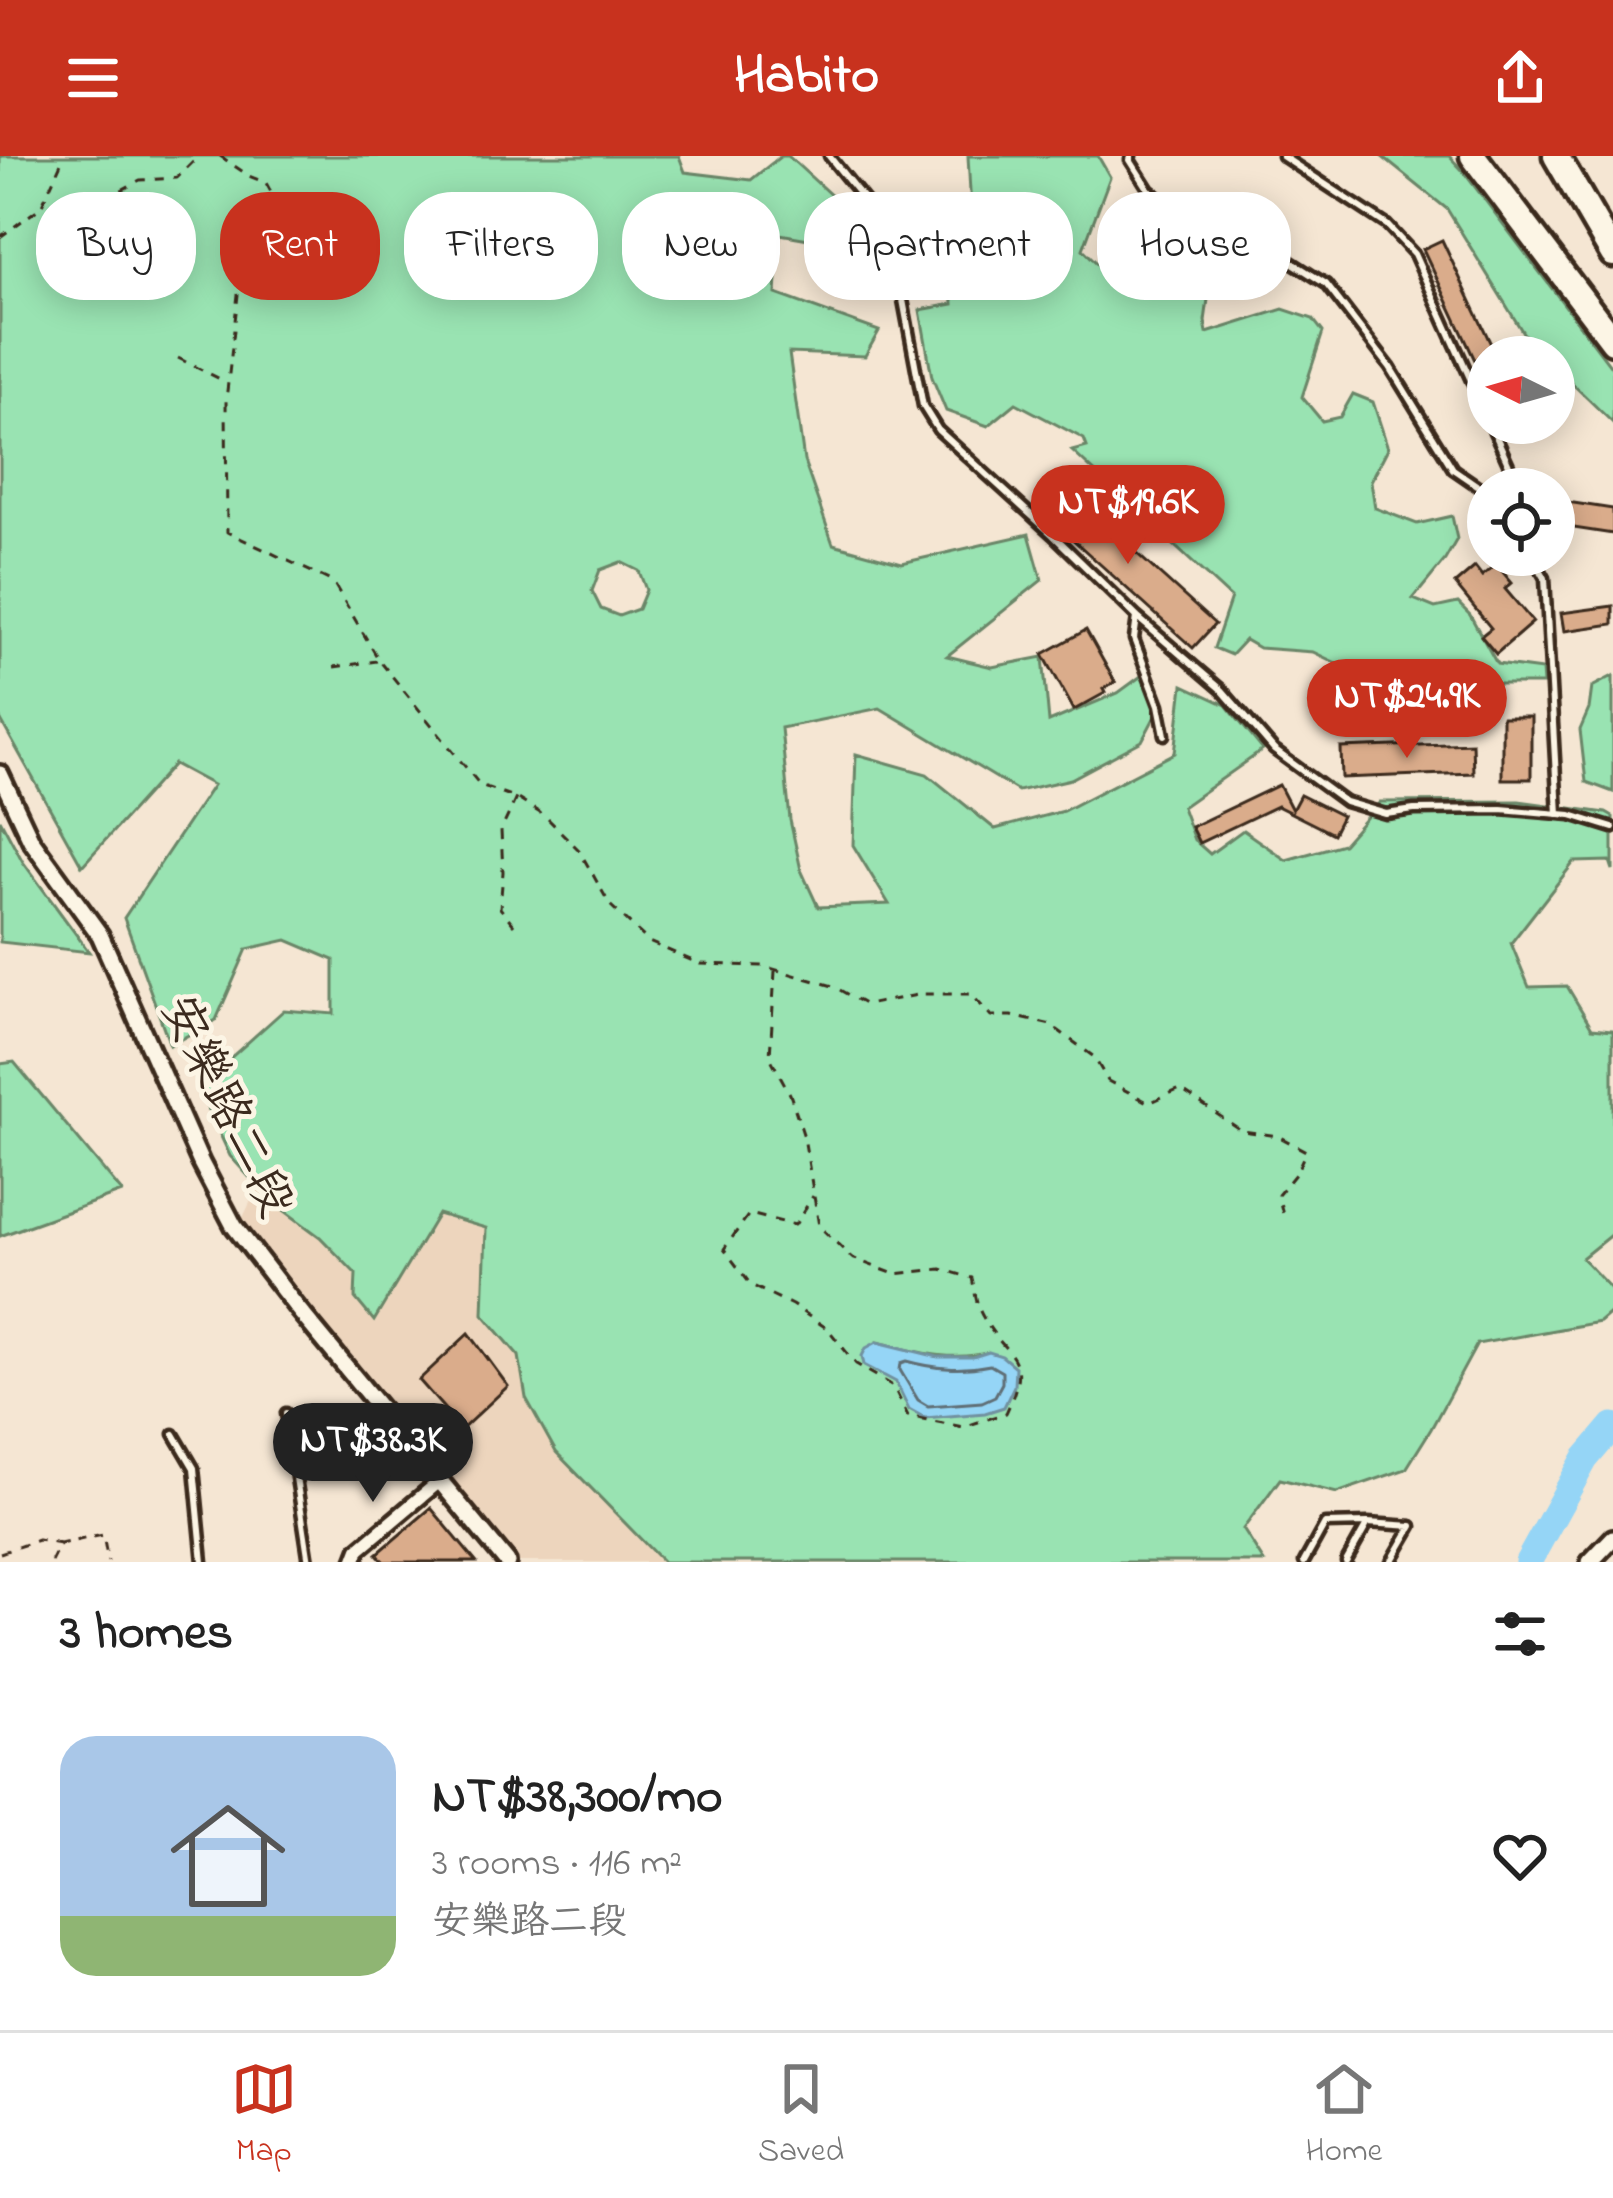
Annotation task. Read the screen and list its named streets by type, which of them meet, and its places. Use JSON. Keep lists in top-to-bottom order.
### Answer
{
  "streets": {
    "street": ["安樂路二段"]
  },
  "north": "left",
  "page": {
    "header": "Habito",
    "chip": [
      "Buy",
      "Rent",
      "Filters",
      "New",
      "Apartment",
      "House"
    ],
    "price": ["NT$19.6K", "NT$24.9K", "NT$38.3K"],
    "heading": "3 homes",
    "list": [
      {
        "name": "NT$38,300/mo",
        "note": "3 rooms · 116 m² · 安樂路二段"
      }
    ],
    "tabs": ["Map", "Saved", "Home"]
  }
}
